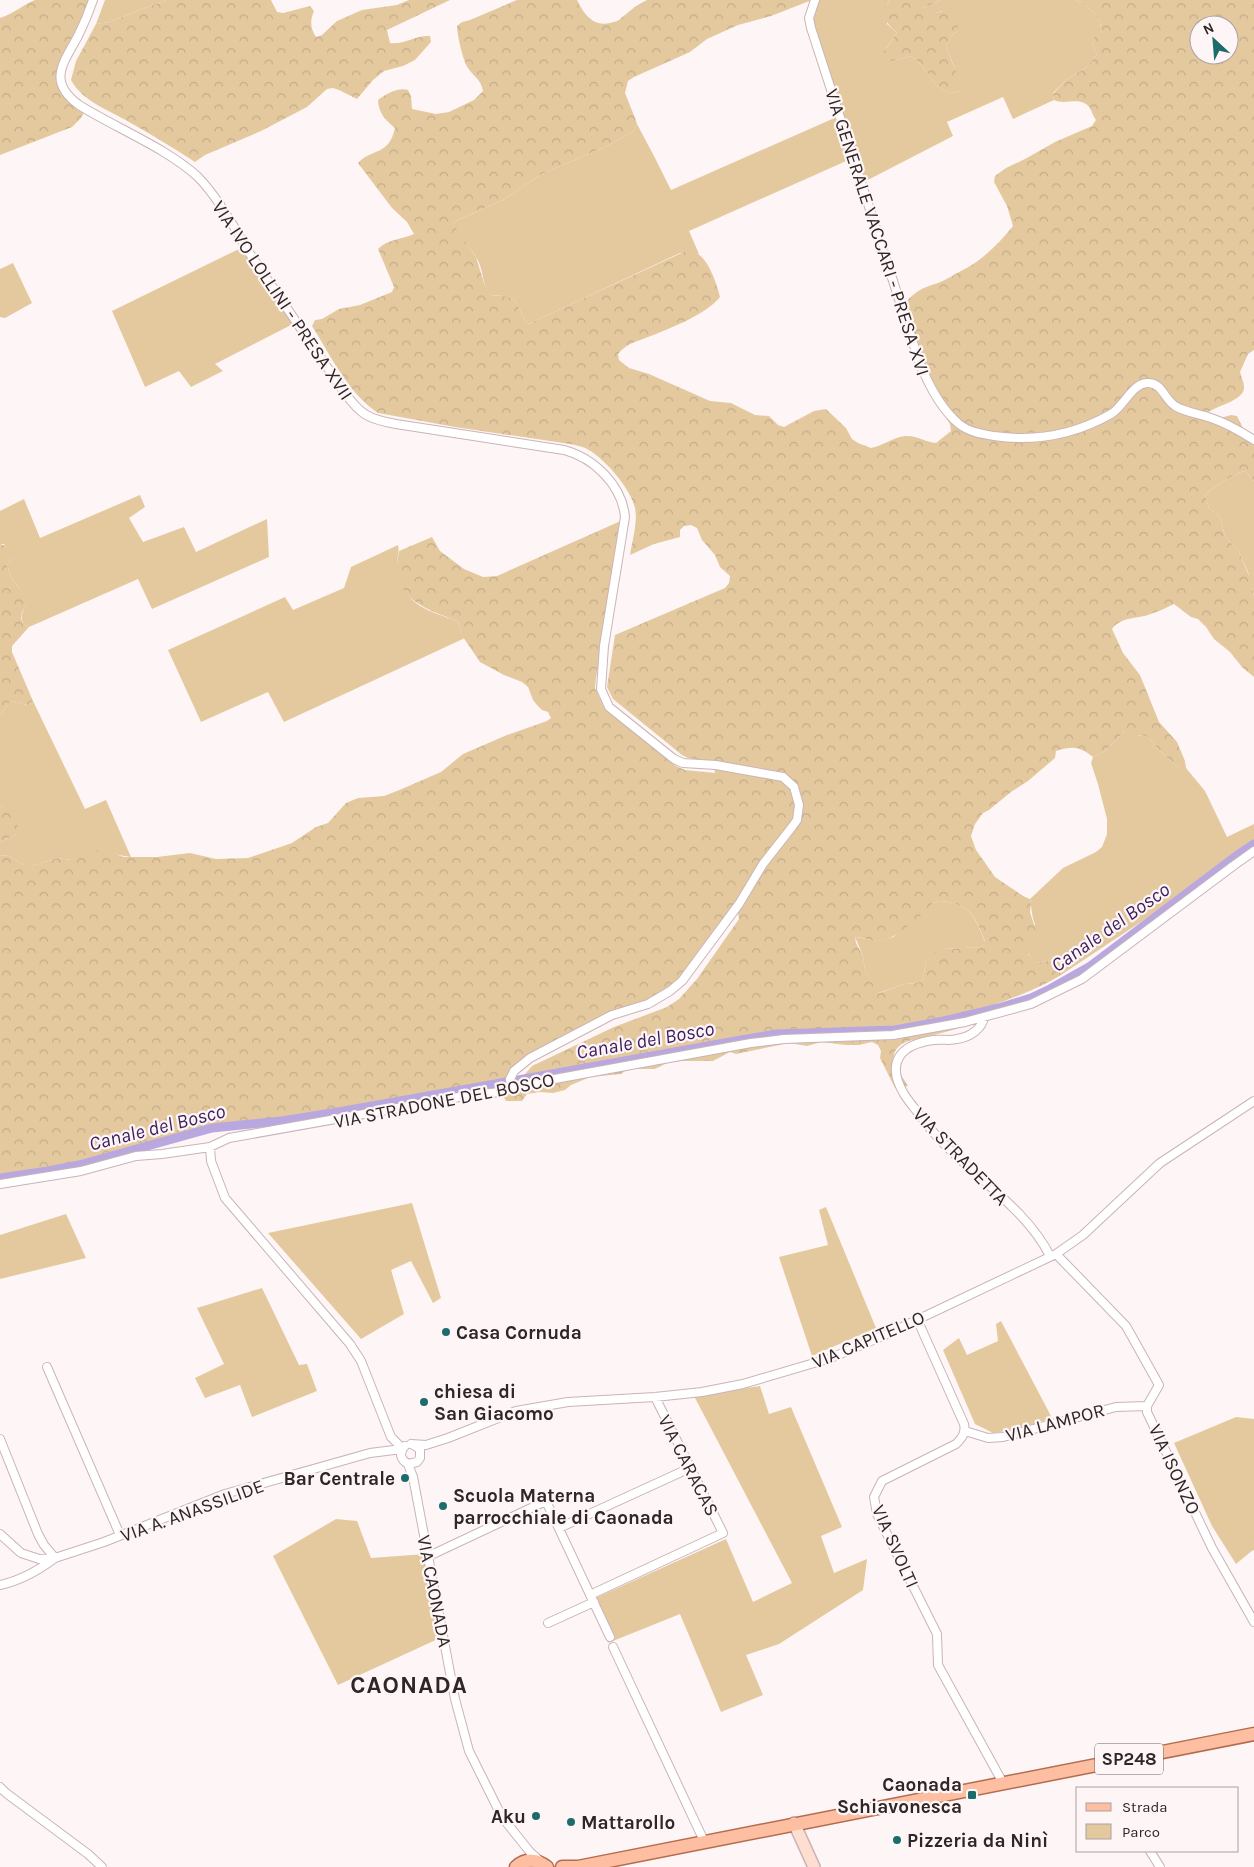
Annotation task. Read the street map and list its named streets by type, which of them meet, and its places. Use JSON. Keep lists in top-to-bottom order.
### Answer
{
  "streets": {
    "main road": ["SP248"],
    "street": [
      "VIA GENERALE VACCARI - PRESA XVI",
      "VIA IVO LOLLINI - PRESA XVII",
      "VIA STRADONE DEL BOSCO",
      "VIA STRADETTA",
      "VIA CAPITELLO",
      "VIA LAMPOR",
      "VIA CARACAS",
      "VIA ISONZO",
      "VIA A. ANASSILIDE",
      "VIA SVOLTI",
      "VIA CAONADA"
    ]
  },
  "crossings": [
    ["VIA IVO LOLLINI - PRESA XVII", "VIA STRADONE DEL BOSCO"],
    ["VIA STRADONE DEL BOSCO", "VIA STRADETTA"],
    ["VIA STRADETTA", "VIA CAPITELLO"],
    ["VIA STRADETTA", "VIA ISONZO"],
    ["VIA CAPITELLO", "VIA CARACAS"],
    ["VIA CAPITELLO", "VIA ISONZO"],
    ["VIA CAPITELLO", "VIA A. ANASSILIDE"],
    ["VIA CAPITELLO", "VIA CAONADA"],
    ["VIA LAMPOR", "VIA ISONZO"],
    ["VIA LAMPOR", "VIA SVOLTI"],
    ["VIA A. ANASSILIDE", "VIA CAONADA"],
    ["VIA SVOLTI", "SP248"]
  ],
  "districts": ["CAONADA"],
  "water": ["Canale del Bosco"],
  "places": {
    "other": [
      "Casa Cornuda",
      "chiesa di San Giacomo",
      "Bar Centrale",
      "Scuola Materna parrocchiale di Caonada",
      "Aku",
      "Mattarollo",
      "Pizzeria da Ninì"
    ],
    "transit": ["Caonada Schiavonesca"]
  },
  "legend": ["Strada", "Parco"],
  "north": "top left"
}
